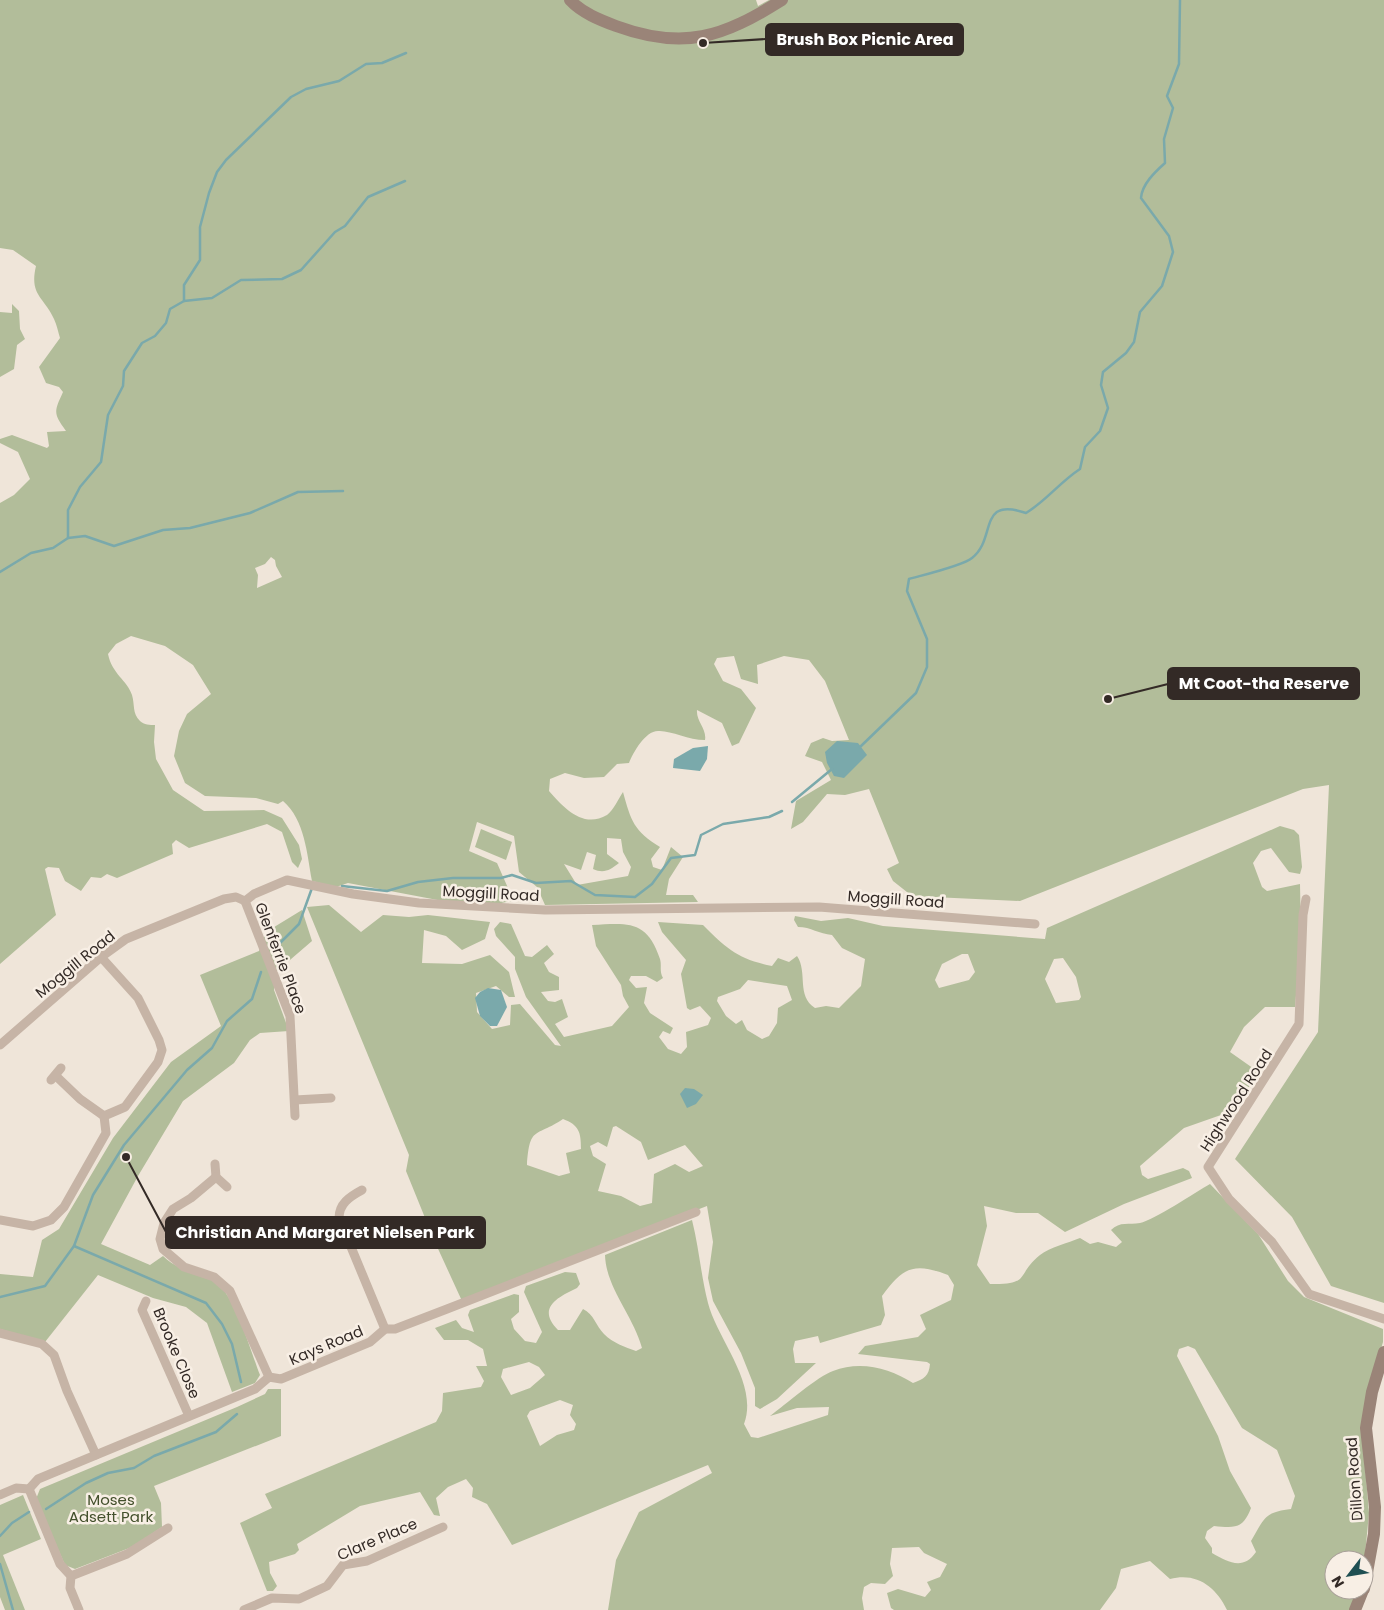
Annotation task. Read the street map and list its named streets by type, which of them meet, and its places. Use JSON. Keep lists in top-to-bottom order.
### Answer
{
  "streets": {
    "main road": ["Dillon Road"],
    "street": [
      "Moggill Road",
      "Glenferrie Place",
      "Highwood Road",
      "Kays Road",
      "Brooke Close",
      "Clare Place"
    ]
  },
  "crossings": [
    ["Moggill Road", "Glenferrie Place"],
    ["Kays Road", "Brooke Close"]
  ],
  "parks": ["Moses Adsett Park"],
  "places": ["Brush Box Picnic Area", "Mt Coot-tha Reserve", "Christian And Margaret Nielsen Park"],
  "north": "bottom left"
}
